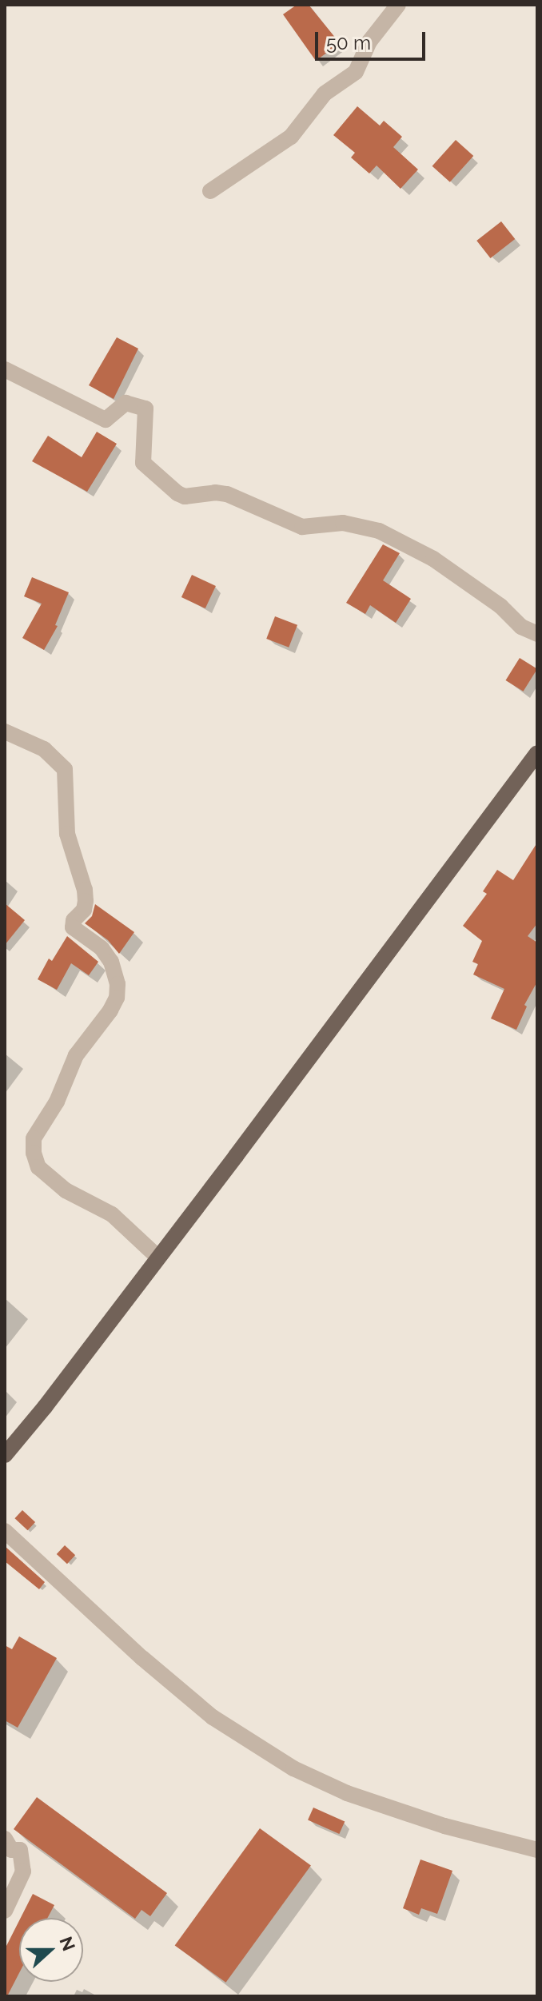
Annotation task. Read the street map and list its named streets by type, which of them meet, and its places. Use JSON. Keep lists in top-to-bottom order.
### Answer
{
  "scale_bar": "50 m",
  "north": "right"
}
